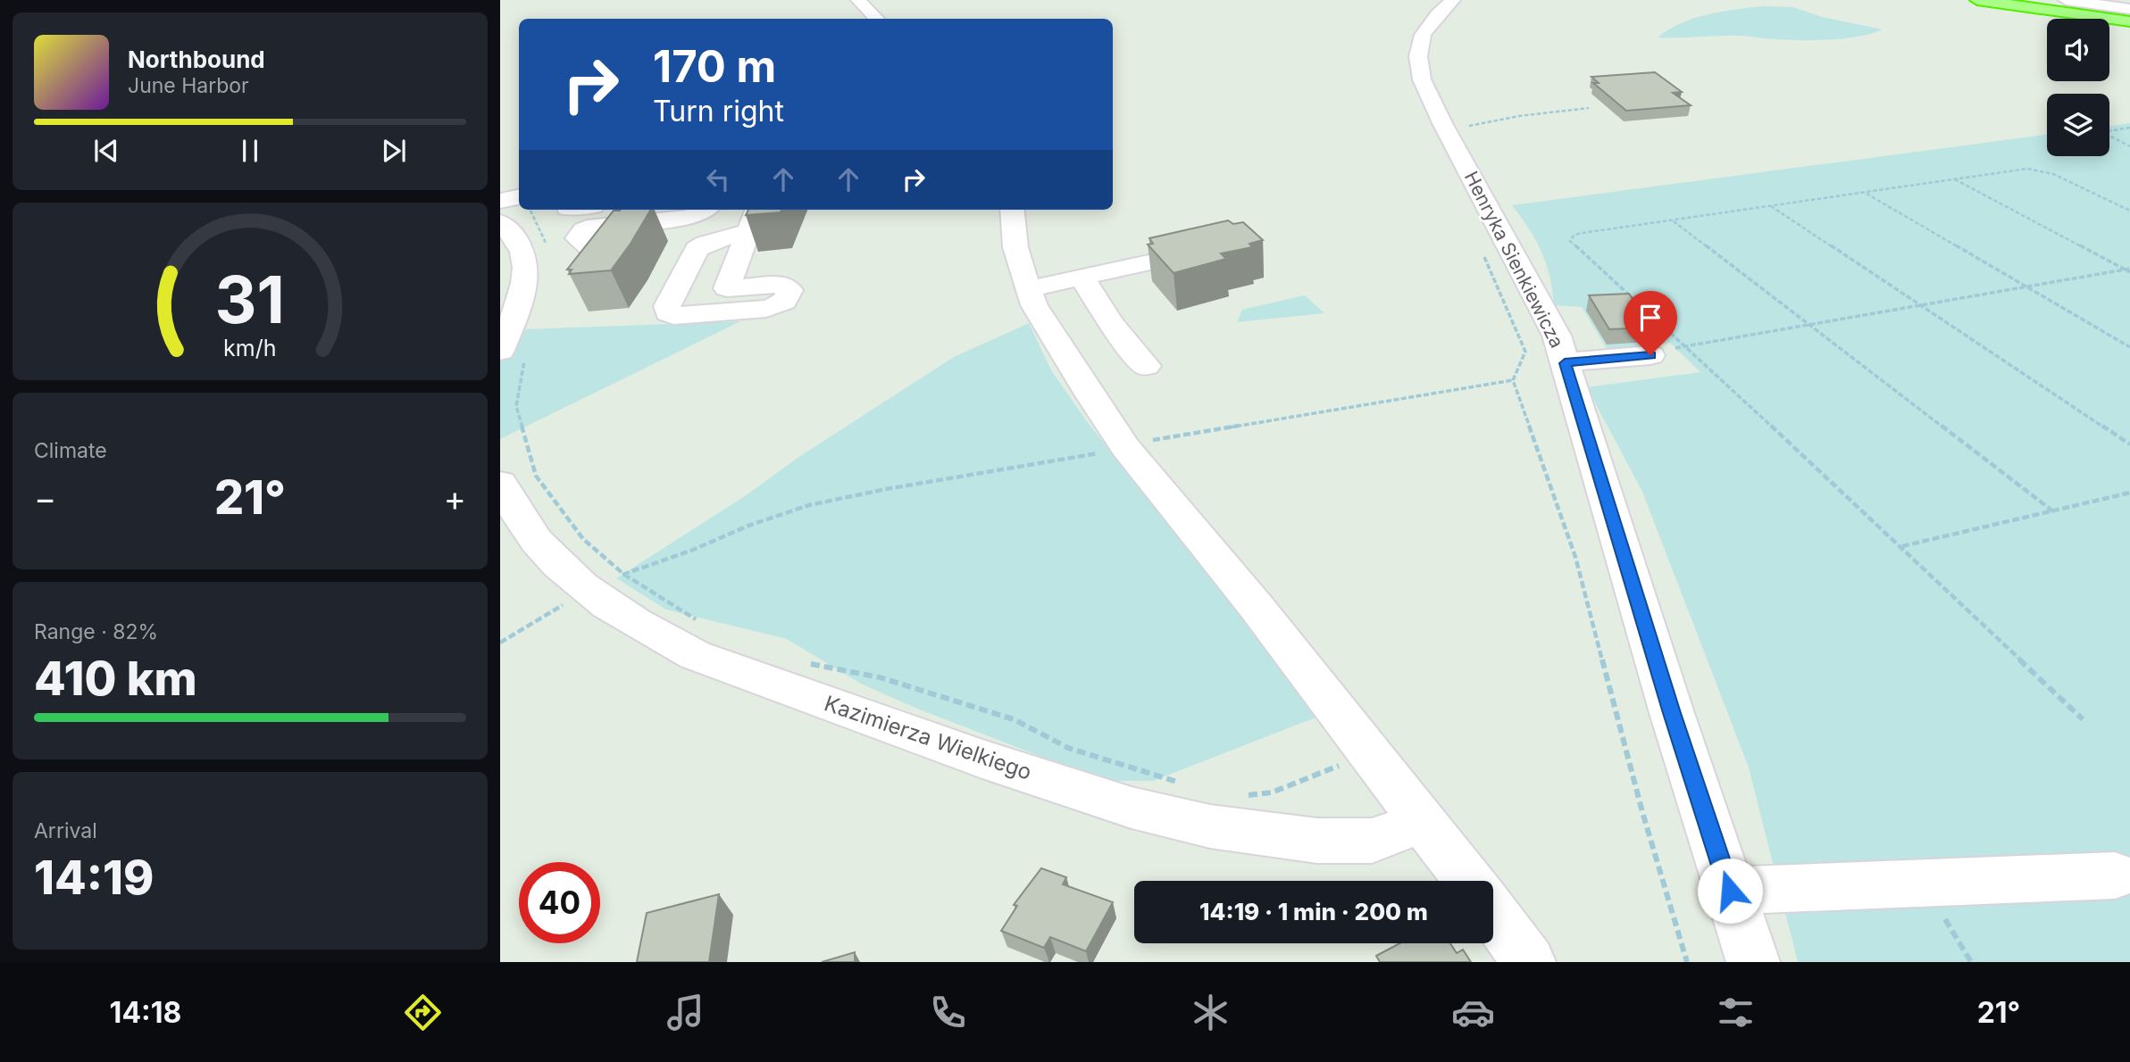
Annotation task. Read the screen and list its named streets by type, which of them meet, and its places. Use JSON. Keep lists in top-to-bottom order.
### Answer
{
  "streets": {
    "street": ["Henryka Sienkiewicza", "Kazimierza Wielkiego"]
  },
  "page": {
    "turn": ["170 m", "Turn right"],
    "song": ["Northbound", "June Harbor"],
    "tile": [
      "Climate",
      ["Range · 82%", "410 km"],
      ["Arrival", "14:19"]
    ],
    "heat": ["−", "21°", "+"],
    "limit": "40",
    "trip": "14:19 · 1 min · 200 m",
    "tabs": ["14:18", "21°"],
    "gauge": ["31", "km/h"]
  }
}
